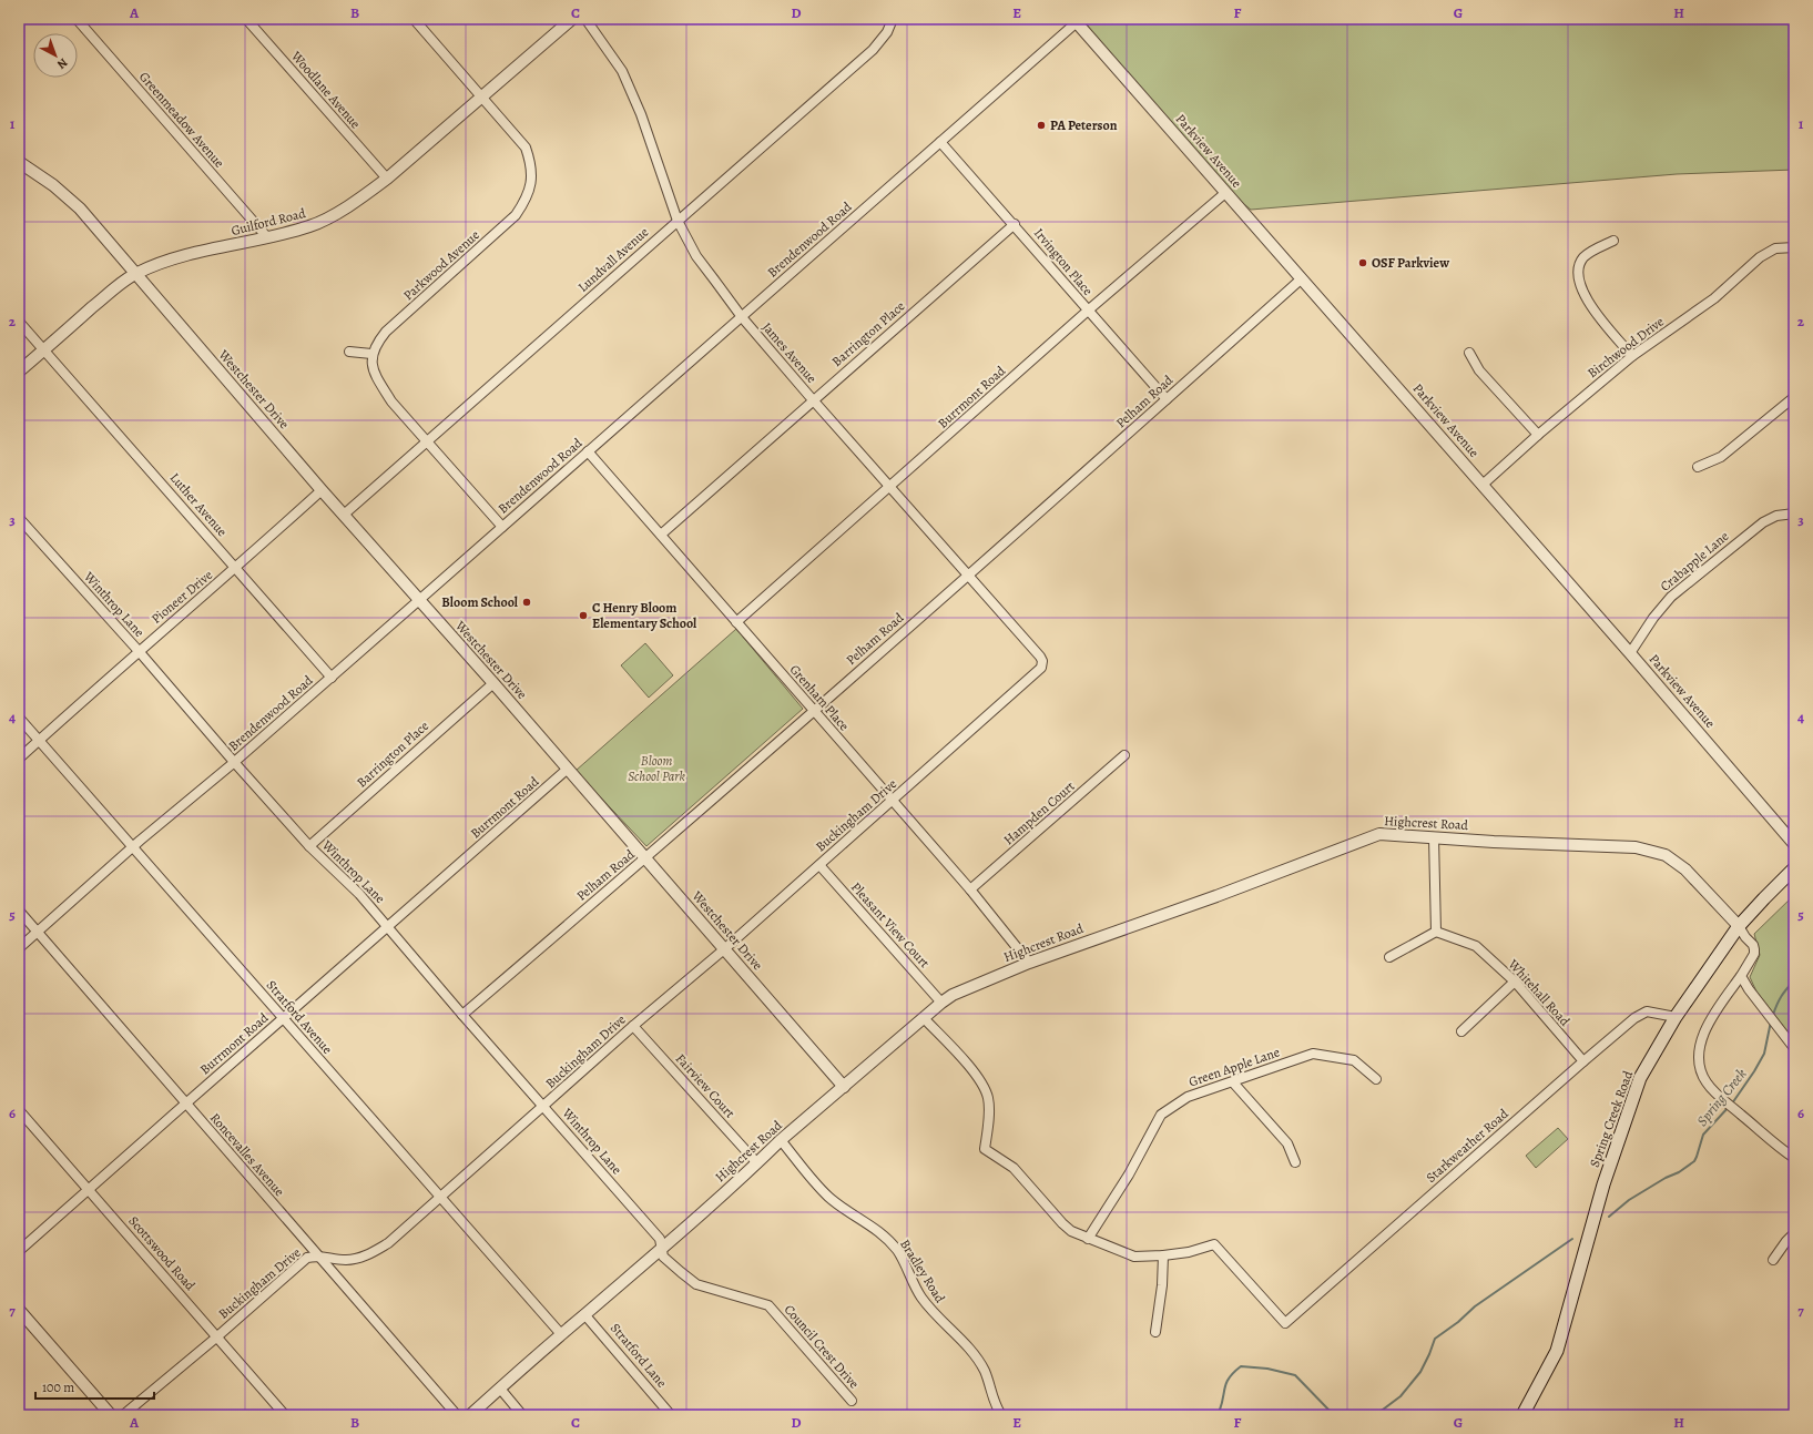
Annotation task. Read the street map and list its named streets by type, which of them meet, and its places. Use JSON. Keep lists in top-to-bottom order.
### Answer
{
  "streets": {
    "main road": ["Spring Creek Road"],
    "street": [
      "Woodlane Avenue",
      "Greenmeadow Avenue",
      "Parkview Avenue",
      "Guilford Road",
      "Brendenwood Road",
      "Lundvall Avenue",
      "Irvington Place",
      "Parkwood Avenue",
      "Barrington Place",
      "Birchwood Drive",
      "James Avenue",
      "Westchester Drive",
      "Burrmont Road",
      "Pelham Road",
      "Luther Avenue",
      "Crabapple Lane",
      "Pioneer Drive",
      "Winthrop Lane",
      "Grenham Place",
      "Hampden Court",
      "Buckingham Drive",
      "Highcrest Road",
      "Pleasant View Court",
      "Whitehall Road",
      "Stratford Avenue",
      "Green Apple Lane",
      "Fairview Court",
      "Starkweather Road",
      "Roncevalles Avenue",
      "Scottswood Road",
      "Bradley Road",
      "Council Crest Drive",
      "Stratford Lane"
    ]
  },
  "crossings": [
    ["Woodlane Avenue", "Guilford Road"],
    ["Greenmeadow Avenue", "Guilford Road"],
    ["Parkview Avenue", "Brendenwood Road"],
    ["Parkview Avenue", "Birchwood Drive"],
    ["Parkview Avenue", "Burrmont Road"],
    ["Parkview Avenue", "Pelham Road"],
    ["Parkview Avenue", "Crabapple Lane"],
    ["Guilford Road", "Parkwood Avenue"],
    ["Guilford Road", "Westchester Drive"],
    ["Guilford Road", "Luther Avenue"],
    ["Brendenwood Road", "Irvington Place"],
    ["Brendenwood Road", "James Avenue"],
    ["Brendenwood Road", "Westchester Drive"],
    ["Brendenwood Road", "Luther Avenue"],
    ["Brendenwood Road", "Winthrop Lane"],
    ["Brendenwood Road", "Grenham Place"],
    ["Brendenwood Road", "Stratford Avenue"],
    ["Brendenwood Road", "Roncevalles Avenue"],
    ["Lundvall Avenue", "James Avenue"],
    ["Lundvall Avenue", "Westchester Drive"],
    ["Irvington Place", "Barrington Place"],
    ["Irvington Place", "Burrmont Road"],
    ["Irvington Place", "Pelham Road"],
    ["Barrington Place", "James Avenue"],
    ["Barrington Place", "Westchester Drive"],
    ["Barrington Place", "Winthrop Lane"],
    ["Barrington Place", "Grenham Place"],
    ["James Avenue", "Burrmont Road"],
    ["James Avenue", "Pelham Road"],
    ["James Avenue", "Buckingham Drive"],
    ["Westchester Drive", "Burrmont Road"],
    ["Westchester Drive", "Pelham Road"],
    ["Westchester Drive", "Pioneer Drive"],
    ["Westchester Drive", "Buckingham Drive"],
    ["Westchester Drive", "Highcrest Road"],
    ["Burrmont Road", "Winthrop Lane"],
    ["Burrmont Road", "Grenham Place"],
    ["Burrmont Road", "Stratford Avenue"],
    ["Burrmont Road", "Roncevalles Avenue"],
    ["Burrmont Road", "Scottswood Road"],
    ["Pelham Road", "Winthrop Lane"],
    ["Pelham Road", "Grenham Place"],
    ["Luther Avenue", "Pioneer Drive"],
    ["Pioneer Drive", "Winthrop Lane"],
    ["Pioneer Drive", "Stratford Avenue"],
    ["Winthrop Lane", "Buckingham Drive"],
    ["Winthrop Lane", "Highcrest Road"],
    ["Winthrop Lane", "Council Crest Drive"],
    ["Grenham Place", "Hampden Court"],
    ["Grenham Place", "Buckingham Drive"],
    ["Grenham Place", "Highcrest Road"],
    ["Buckingham Drive", "Pleasant View Court"],
    ["Buckingham Drive", "Stratford Avenue"],
    ["Buckingham Drive", "Fairview Court"],
    ["Buckingham Drive", "Roncevalles Avenue"],
    ["Buckingham Drive", "Scottswood Road"],
    ["Highcrest Road", "Pleasant View Court"],
    ["Highcrest Road", "Stratford Avenue"],
    ["Highcrest Road", "Fairview Court"],
    ["Highcrest Road", "Spring Creek Road"],
    ["Highcrest Road", "Bradley Road"],
    ["Highcrest Road", "Council Crest Drive"],
    ["Highcrest Road", "Stratford Lane"],
    ["Whitehall Road", "Starkweather Road"],
    ["Spring Creek Road", "Starkweather Road"]
  ],
  "water": ["Spring Creek"],
  "parks": ["Bloom School Park"],
  "places": [
    "PA Peterson",
    "OSF Parkview",
    "Bloom School",
    "C Henry Bloom Elementary School"
  ],
  "scale_bar": "100 m",
  "north": "bottom right",
  "grid": {
    "columns": [
      "A",
      "B",
      "C",
      "D",
      "E",
      "F",
      "G",
      "H"
    ],
    "rows": [
      "1",
      "2",
      "3",
      "4",
      "5",
      "6",
      "7"
    ]
  }
}
